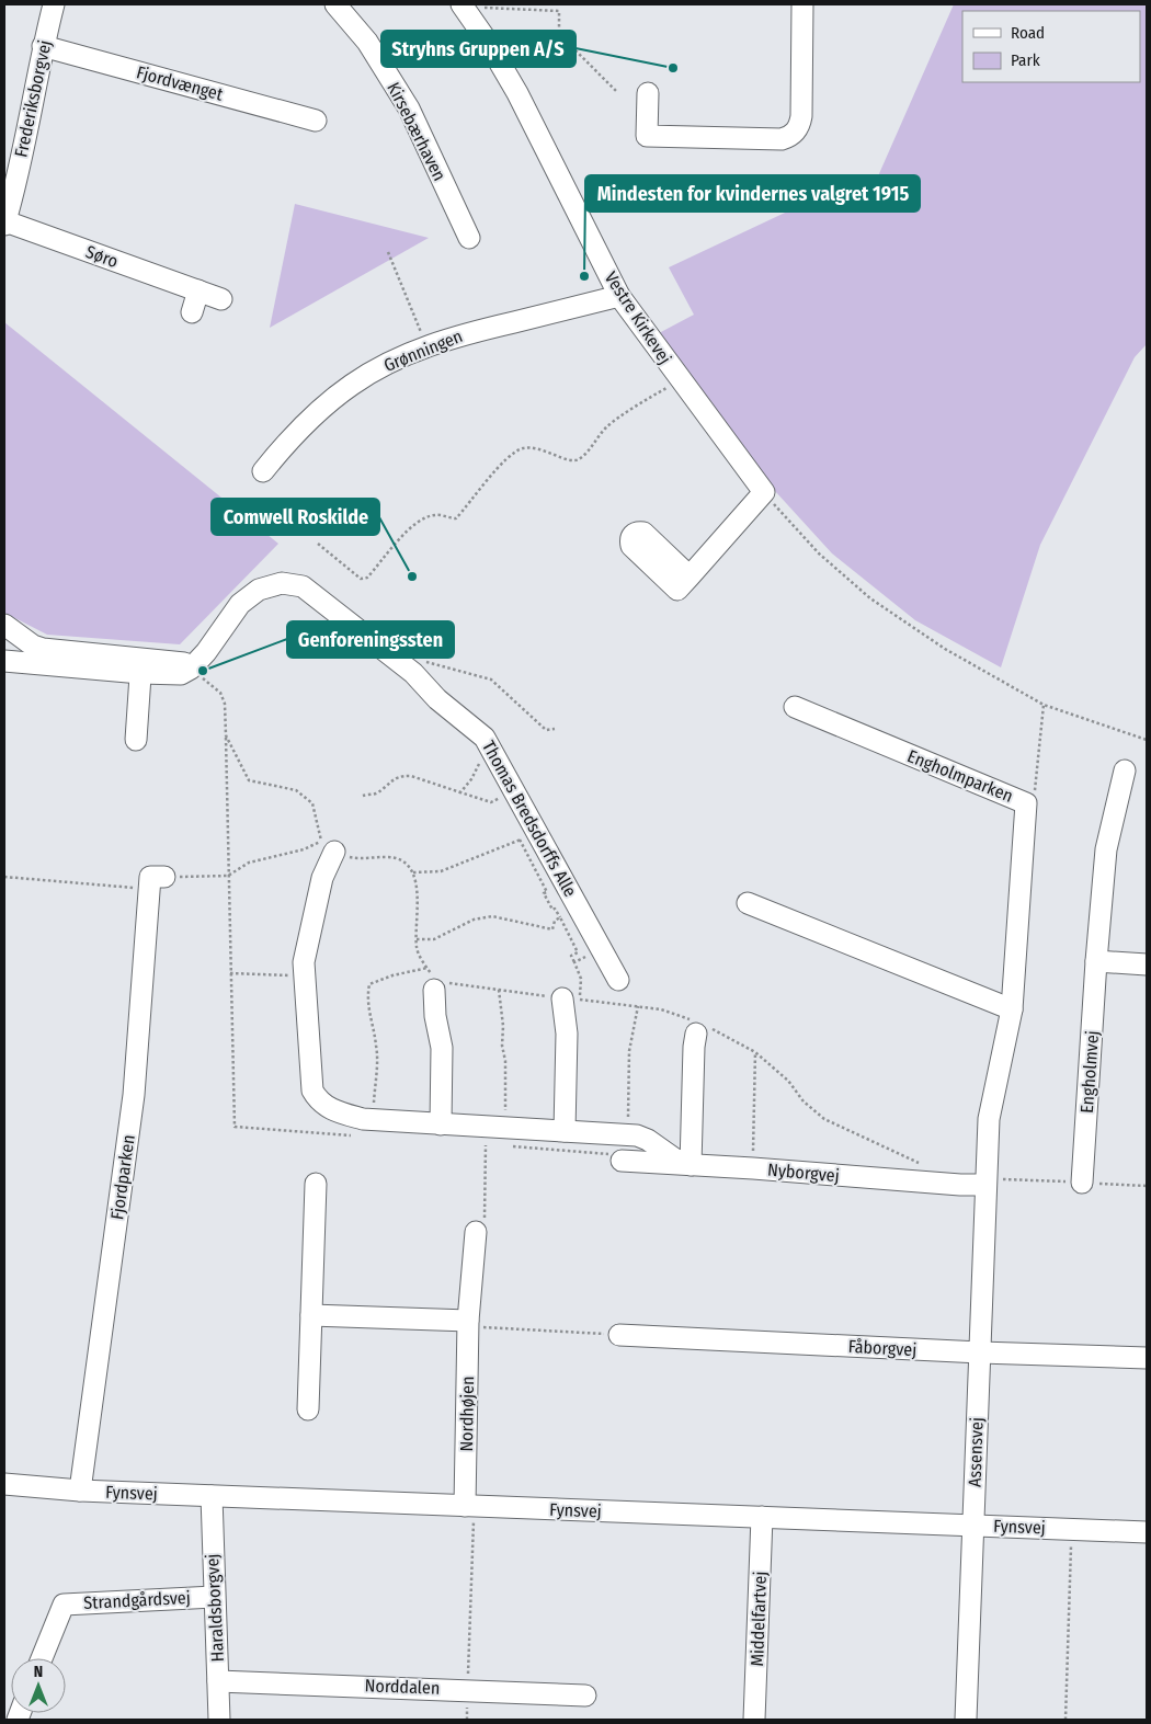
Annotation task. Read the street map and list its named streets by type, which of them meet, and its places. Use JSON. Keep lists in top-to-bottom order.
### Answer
{
  "streets": {
    "street": [
      "Fjordvænget",
      "Frederiksborgvej",
      "Kirsebærhaven",
      "Søro",
      "Vestre Kirkevej",
      "Grønningen",
      "Engholmparken",
      "Thomas Bredsdorffs Alle",
      "Engholmvej",
      "Nyborgvej",
      "Fjordparken",
      "Fåborgvej",
      "Nordhøjen",
      "Assensvej",
      "Fynsvej",
      "Strandgårdsvej",
      "Haraldsborgvej",
      "Middelfartvej",
      "Norddalen"
    ]
  },
  "crossings": [
    ["Fjordvænget", "Frederiksborgvej"],
    ["Frederiksborgvej", "Søro"],
    ["Vestre Kirkevej", "Grønningen"],
    ["Engholmparken", "Nyborgvej"],
    ["Engholmparken", "Assensvej"],
    ["Nyborgvej", "Assensvej"],
    ["Fjordparken", "Fynsvej"],
    ["Fåborgvej", "Assensvej"],
    ["Nordhøjen", "Fynsvej"],
    ["Assensvej", "Fynsvej"],
    ["Fynsvej", "Haraldsborgvej"],
    ["Fynsvej", "Middelfartvej"],
    ["Strandgårdsvej", "Haraldsborgvej"],
    ["Haraldsborgvej", "Norddalen"]
  ],
  "places": [
    "Stryhns Gruppen A/S",
    "Mindesten for kvindernes valgret 1915",
    "Comwell Roskilde",
    "Genforeningssten"
  ],
  "legend": ["Road", "Park"],
  "north": "top"
}
